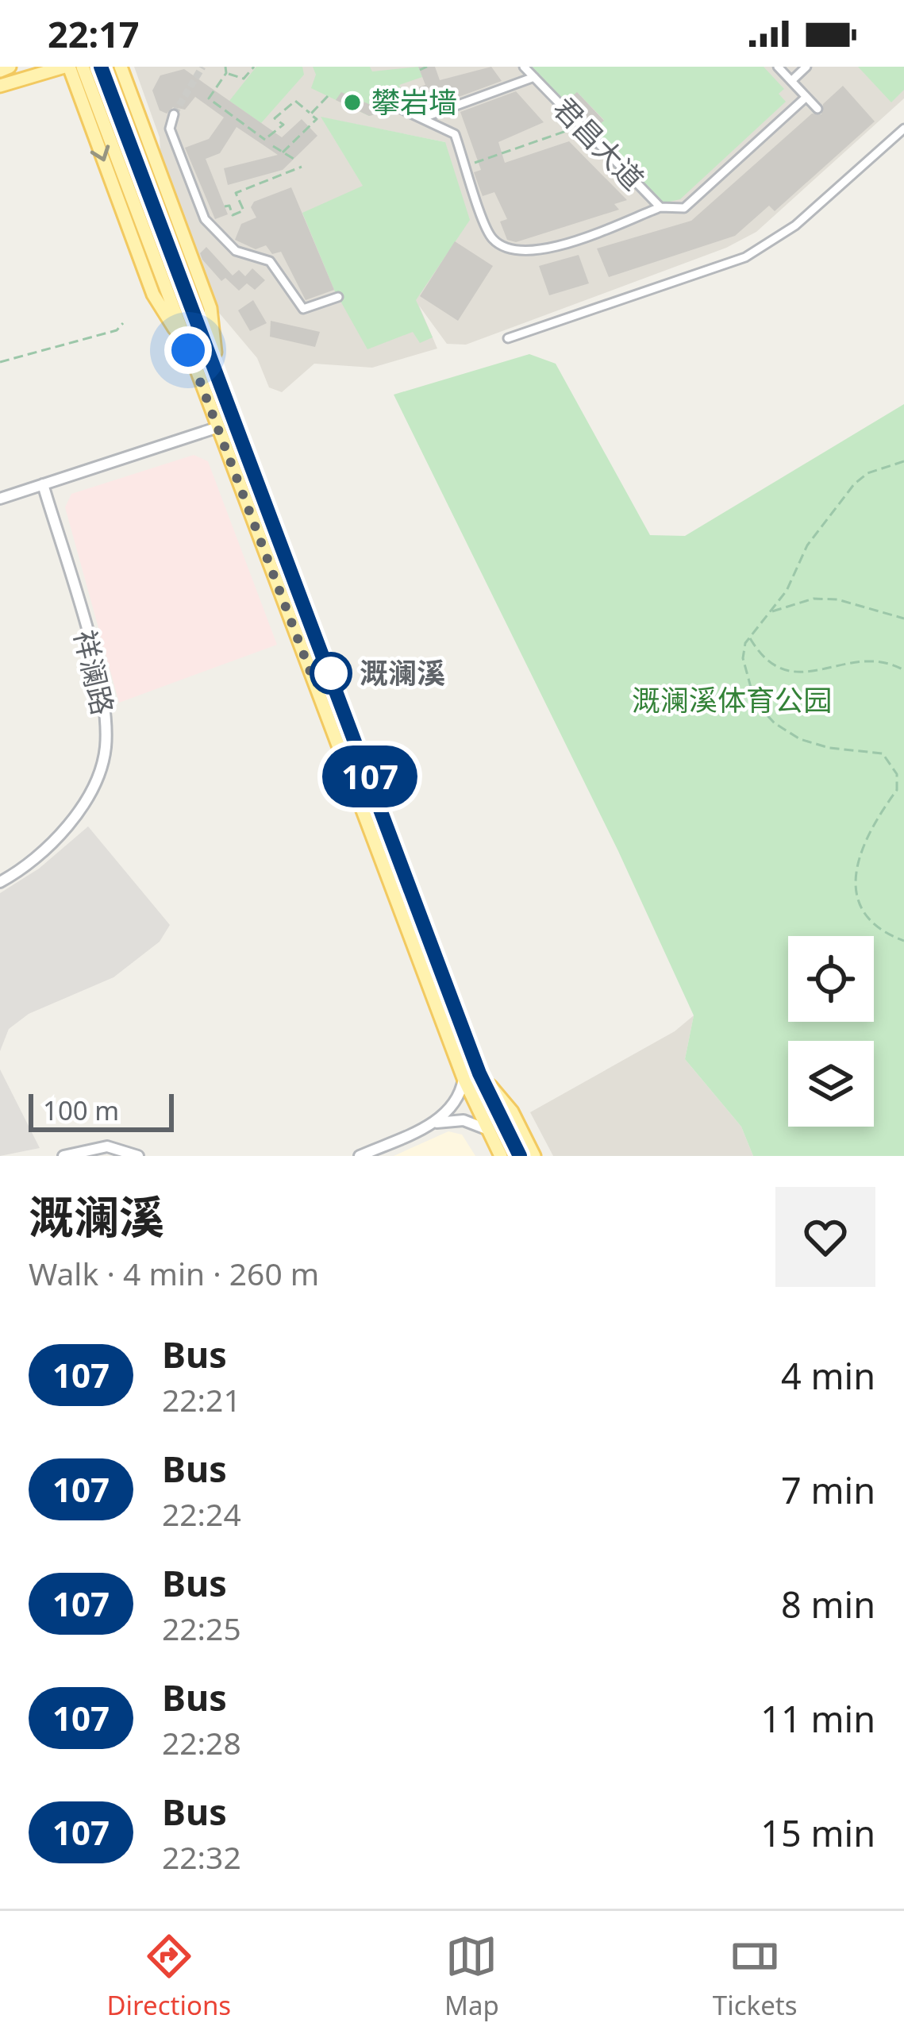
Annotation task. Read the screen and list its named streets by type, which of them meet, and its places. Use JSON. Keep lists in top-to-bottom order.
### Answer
{
  "streets": {
    "street": ["君昌大道", "祥澜路"]
  },
  "parks": ["溉澜溪体育公园"],
  "places": ["攀岩墙", "溉澜溪"],
  "lines": ["bus line 107"],
  "scale_bar": "100 m",
  "page": {
    "status": "22:17",
    "on_map": "107",
    "scale": "100 m",
    "heading": ["溉澜溪", "Walk · 4 min · 260 m"],
    "list": [
      {
        "mark": "107",
        "name": "Bus",
        "note": "22:21",
        "value": "4 min"
      },
      {
        "mark": "107",
        "name": "Bus",
        "note": "22:24",
        "value": "7 min"
      },
      {
        "mark": "107",
        "name": "Bus",
        "note": "22:25",
        "value": "8 min"
      },
      {
        "mark": "107",
        "name": "Bus",
        "note": "22:28",
        "value": "11 min"
      },
      {
        "mark": "107",
        "name": "Bus",
        "note": "22:32",
        "value": "15 min"
      }
    ],
    "tabs": ["Directions", "Map", "Tickets"]
  }
}
